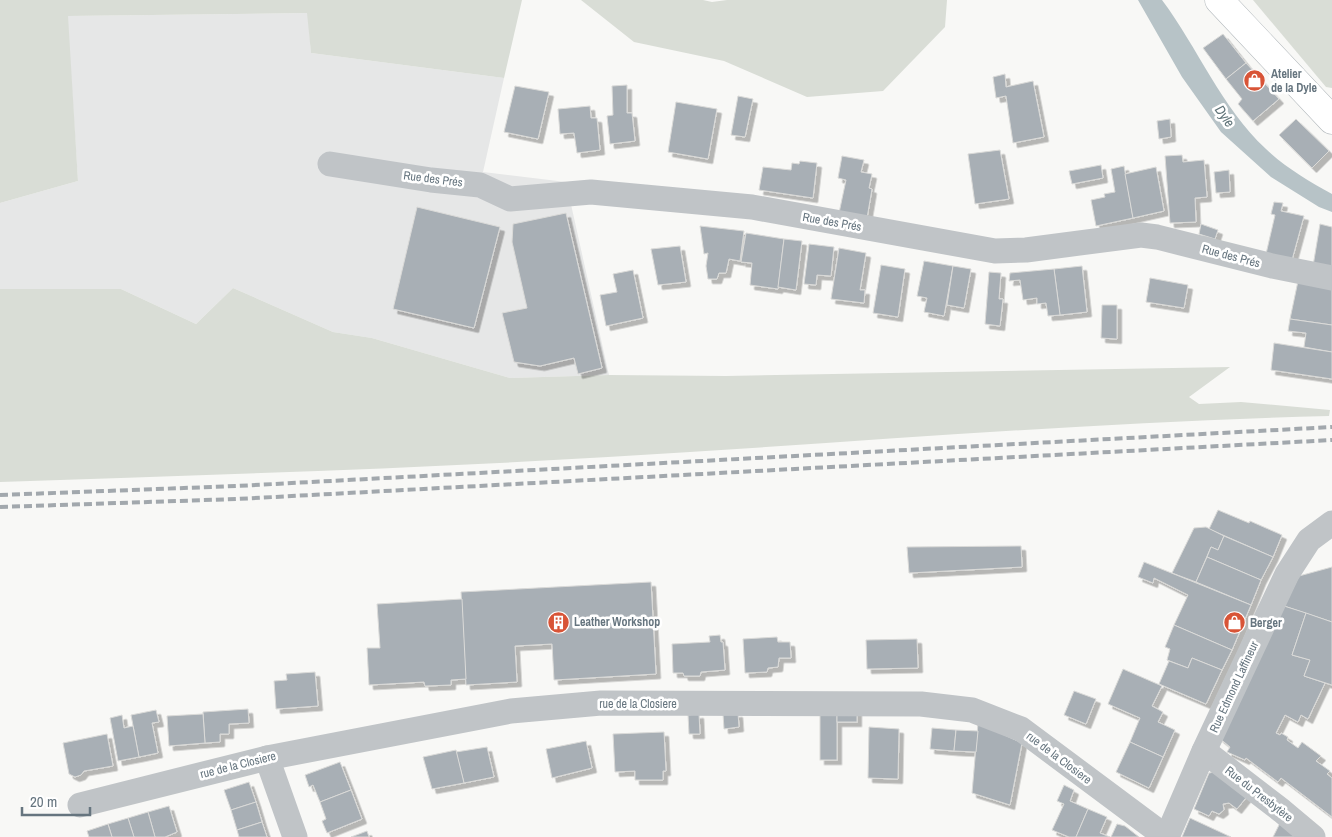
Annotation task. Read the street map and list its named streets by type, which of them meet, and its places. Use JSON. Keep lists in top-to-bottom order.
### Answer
{
  "streets": {
    "street": [
      "Rue des Prés",
      "Rue Edmond Laffineur",
      "rue de la Closiere",
      "Rue du Presbytère"
    ]
  },
  "crossings": [
    ["Rue Edmond Laffineur", "rue de la Closiere"],
    ["Rue Edmond Laffineur", "Rue du Presbytère"]
  ],
  "water": ["Dyle"],
  "places": {
    "shop": ["Atelier de la Dyle", "Berger"],
    "building": ["Leather Workshop"]
  },
  "scale_bar": "20 m"
}
